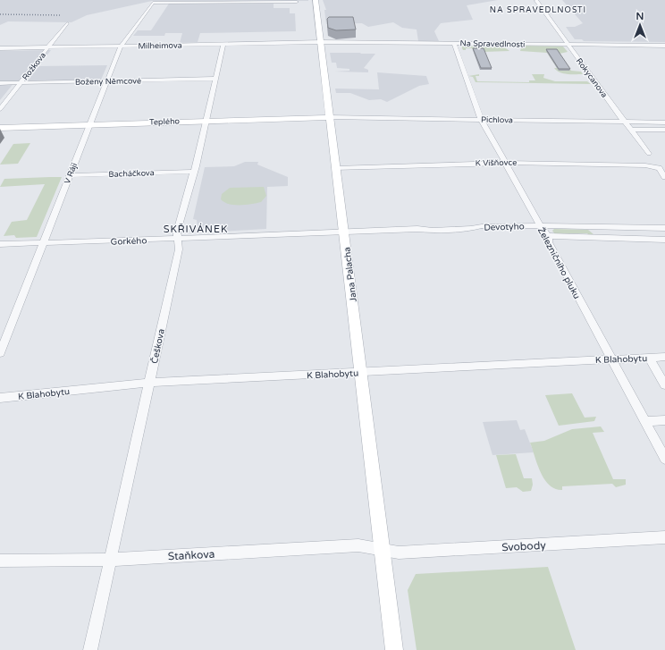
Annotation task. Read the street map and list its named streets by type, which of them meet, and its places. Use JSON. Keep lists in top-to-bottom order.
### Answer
{
  "streets": {
    "main road": ["Teplého", "Jana Palacha"],
    "street": [
      "Na Spravedlnosti",
      "Milheimova",
      "Rožkova",
      "Rokycanova",
      "Boženy Němcové",
      "Pichlova",
      "K Višňovce",
      "V Ráji",
      "Bacháčkova",
      "Devotyho",
      "Gorkého",
      "Železničního pluku",
      "Češkova",
      "K Blahobytu",
      "Svobody",
      "Staňkova"
    ]
  },
  "crossings": [
    ["Na Spravedlnosti", "Milheimova"],
    ["Na Spravedlnosti", "Rokycanova"],
    ["Na Spravedlnosti", "Železničního pluku"],
    ["Na Spravedlnosti", "Jana Palacha"],
    ["Milheimova", "Rožkova"],
    ["Milheimova", "V Ráji"],
    ["Milheimova", "Jana Palacha"],
    ["Milheimova", "Češkova"],
    ["Rožkova", "Boženy Němcové"],
    ["Rokycanova", "Pichlova"],
    ["Boženy Němcové", "V Ráji"],
    ["Boženy Němcové", "Češkova"],
    ["Pichlova", "Teplého"],
    ["Pichlova", "Železničního pluku"],
    ["Pichlova", "Jana Palacha"],
    ["Teplého", "V Ráji"],
    ["Teplého", "Jana Palacha"],
    ["Teplého", "Češkova"],
    ["K Višňovce", "Železničního pluku"],
    ["K Višňovce", "Jana Palacha"],
    ["V Ráji", "Bacháčkova"],
    ["V Ráji", "Gorkého"],
    ["Bacháčkova", "Češkova"],
    ["Devotyho", "Gorkého"],
    ["Devotyho", "Železničního pluku"],
    ["Devotyho", "Jana Palacha"],
    ["Gorkého", "Jana Palacha"],
    ["Gorkého", "Češkova"],
    ["Železničního pluku", "K Blahobytu"],
    ["Jana Palacha", "K Blahobytu"],
    ["Jana Palacha", "Svobody"],
    ["Jana Palacha", "Staňkova"],
    ["Češkova", "K Blahobytu"],
    ["Češkova", "Staňkova"],
    ["Svobody", "Staňkova"]
  ],
  "districts": ["NA SPRAVEDLNOSTI", "SKŘIVÁNEK"],
  "north": "top"
}
